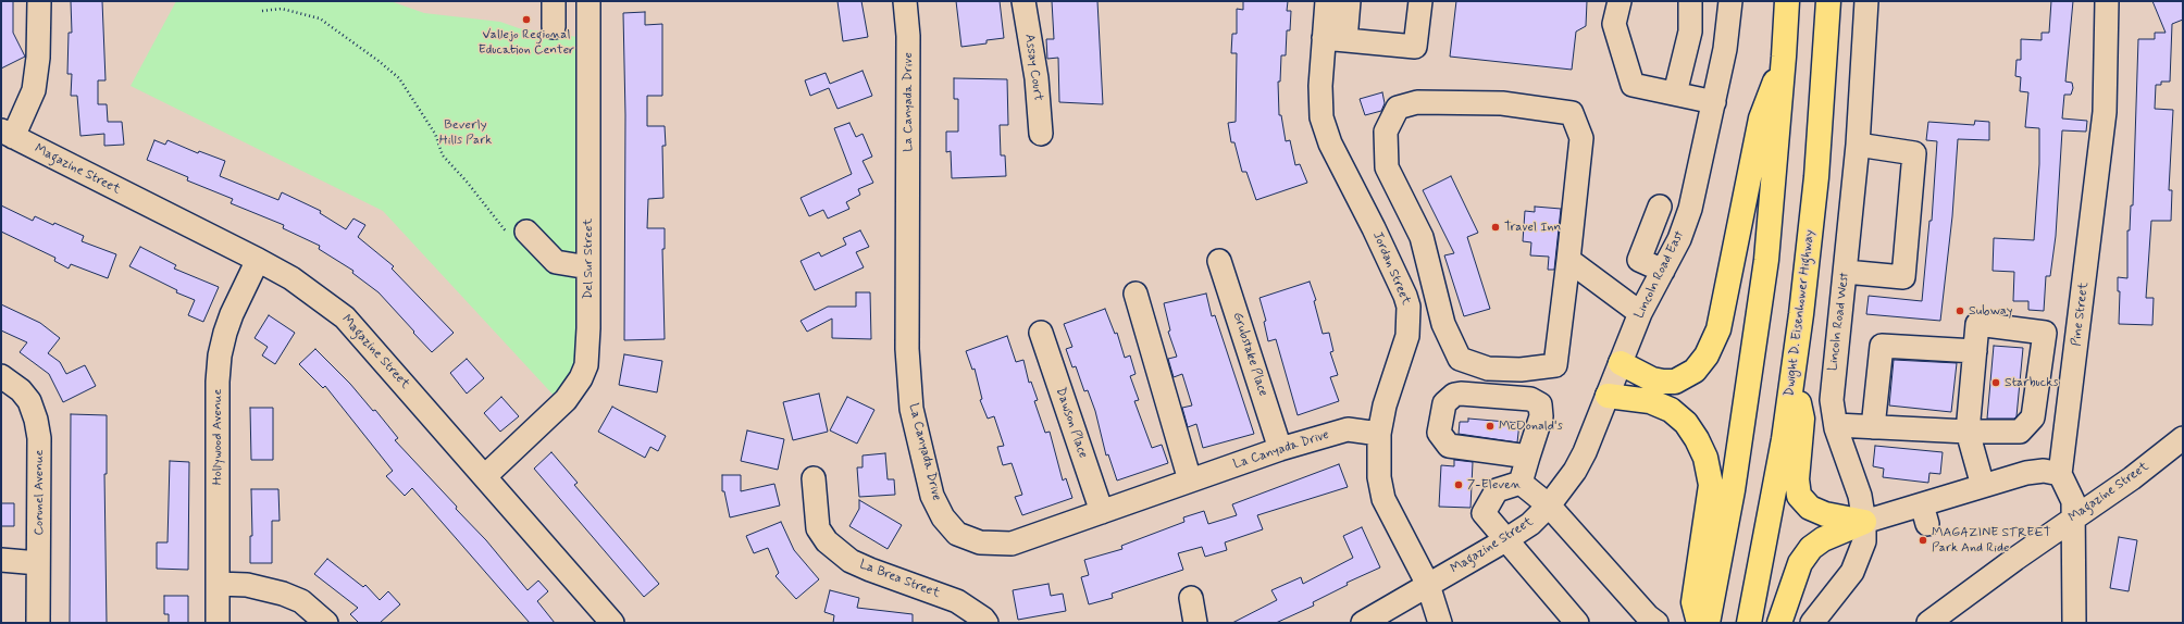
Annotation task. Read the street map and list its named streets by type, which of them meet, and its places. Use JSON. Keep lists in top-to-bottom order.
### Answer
{
  "streets": {
    "highway": ["Dwight D. Eisenhower Highway"],
    "street": [
      "Assay Court",
      "La Canyada Drive",
      "Magazine Street",
      "Del Sur Street",
      "Jordan Street",
      "Lincoln Road East",
      "Pine Street",
      "Lincoln Road West",
      "Grubstake Place",
      "Dawson Place",
      "Hollywood Avenue",
      "Coronel Avenue",
      "La Brea Street"
    ]
  },
  "crossings": [
    ["La Canyada Drive", "Jordan Street"],
    ["La Canyada Drive", "Grubstake Place"],
    ["La Canyada Drive", "Dawson Place"],
    ["Magazine Street", "Del Sur Street"],
    ["Magazine Street", "Jordan Street"],
    ["Magazine Street", "Lincoln Road East"],
    ["Magazine Street", "Hollywood Avenue"]
  ],
  "parks": ["Beverly Hills Park"],
  "places": [
    "Vallejo Regional Education Center",
    "Travel Inn",
    "Subway",
    "Starbucks",
    "McDonald's",
    "7-Eleven",
    "MAGAZINE STREET Park And Ride"
  ]
}
